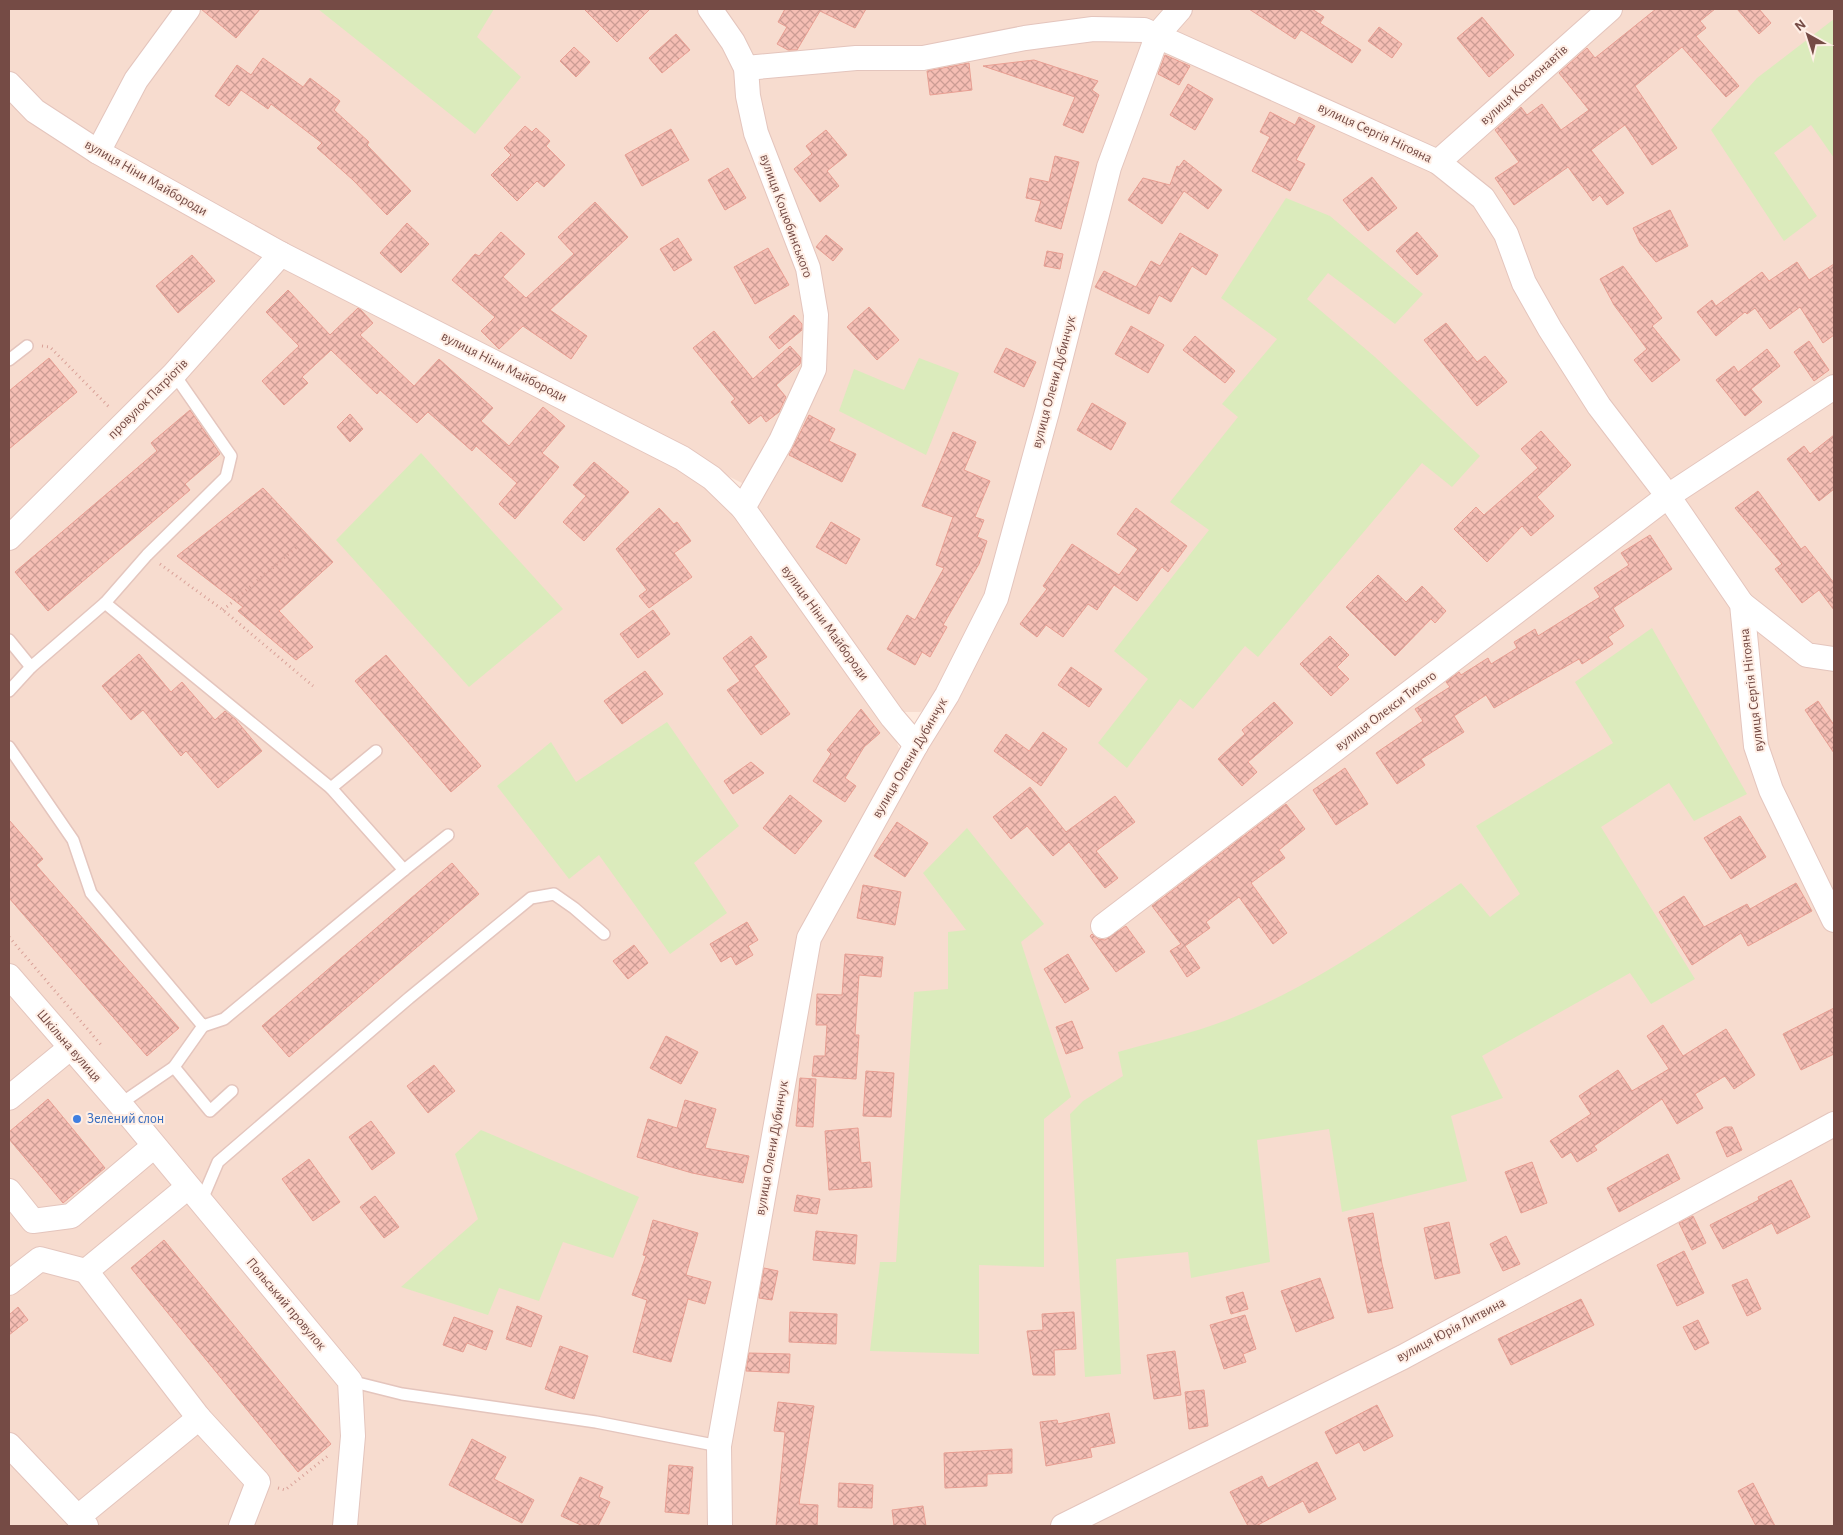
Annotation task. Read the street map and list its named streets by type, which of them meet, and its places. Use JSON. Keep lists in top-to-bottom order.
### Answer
{
  "streets": {
    "street": [
      "вулиця Космонавтів",
      "вулиця Сергія Нігояна",
      "вулиця Ніни Майбороди",
      "вулиця Коцюбинського",
      "вулиця Олени Дубинчук",
      "провулок Патріотів",
      "вулиця Олекси Тихого",
      "Шкільна вулиця",
      "Польський провулок",
      "вулиця Юрія Литвина"
    ]
  },
  "crossings": [
    ["вулиця Космонавтів", "вулиця Сергія Нігояна"],
    ["вулиця Сергія Нігояна", "вулиця Коцюбинського"],
    ["вулиця Сергія Нігояна", "вулиця Олени Дубинчук"],
    ["вулиця Сергія Нігояна", "вулиця Олекси Тихого"],
    ["вулиця Ніни Майбороди", "вулиця Коцюбинського"],
    ["вулиця Ніни Майбороди", "вулиця Олени Дубинчук"],
    ["вулиця Ніни Майбороди", "провулок Патріотів"],
    ["Шкільна вулиця", "Польський провулок"]
  ],
  "places": ["Зелений слон"],
  "north": "top left"
}
